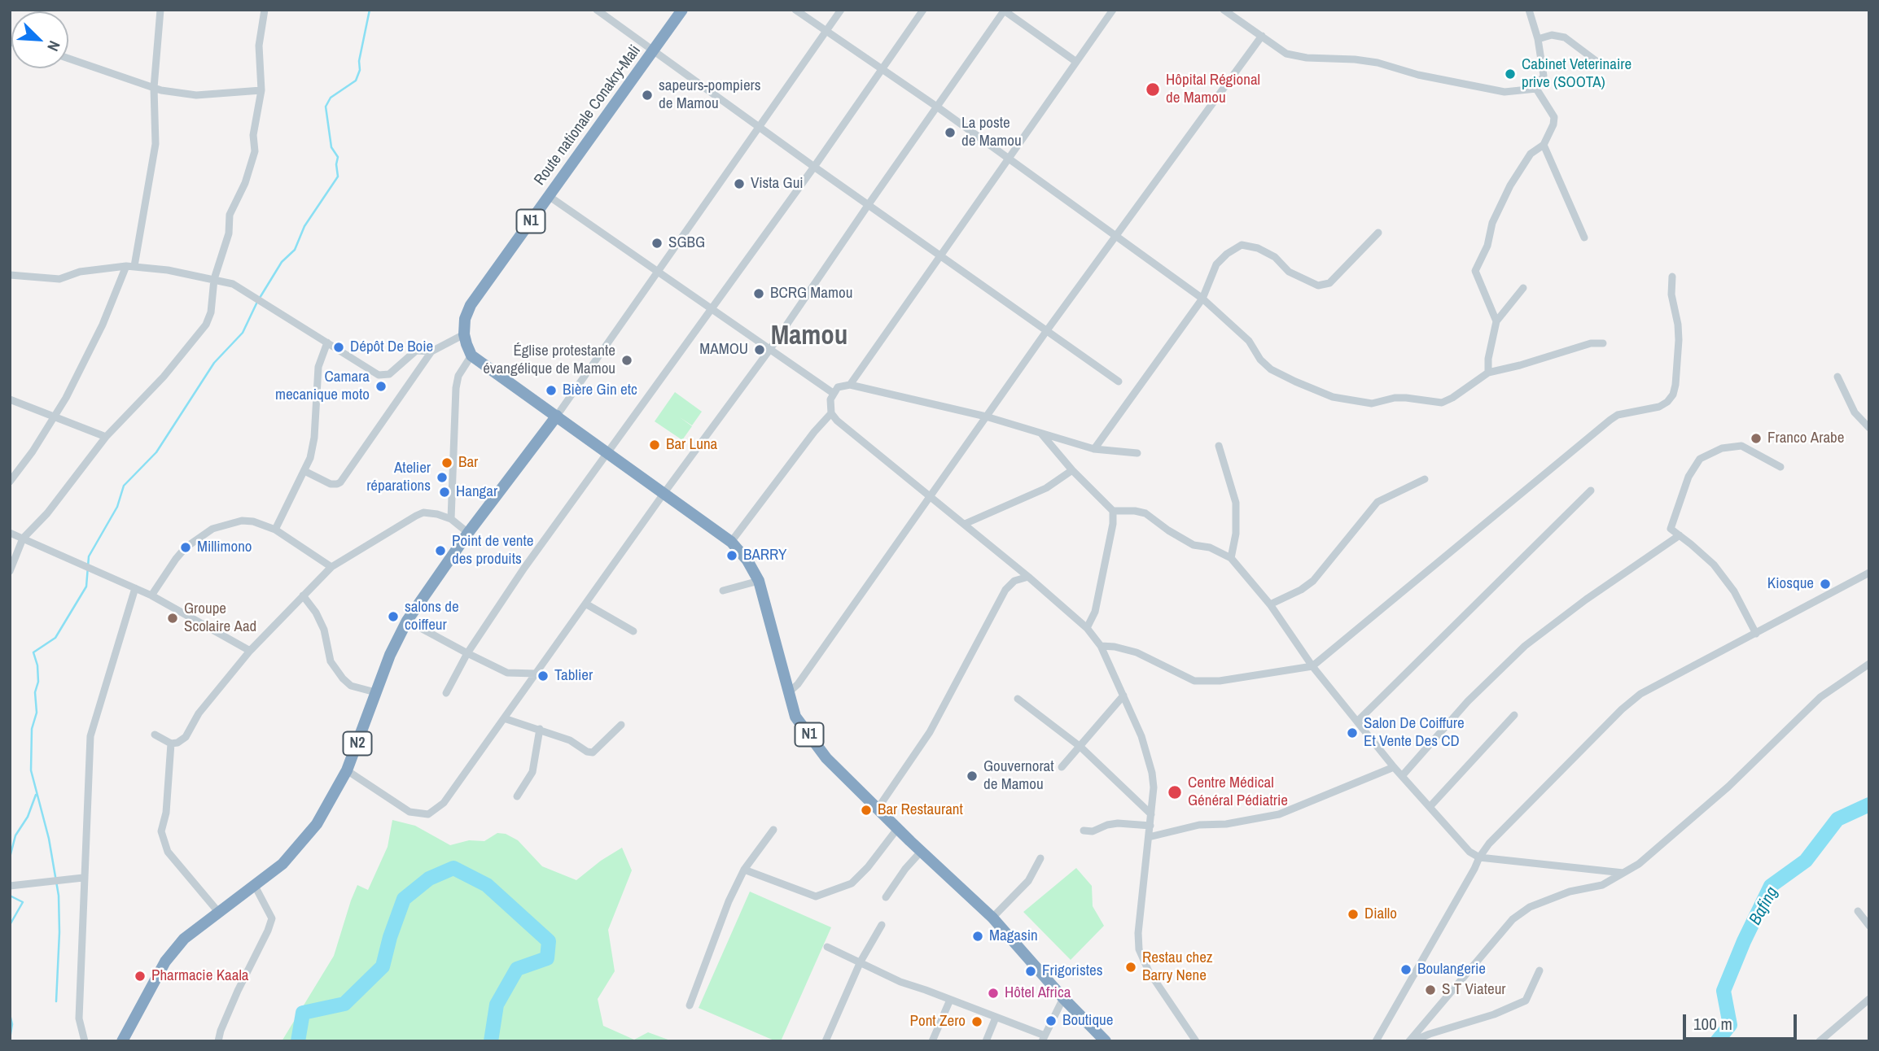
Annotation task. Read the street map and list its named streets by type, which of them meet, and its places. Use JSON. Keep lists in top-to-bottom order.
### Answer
{
  "streets": {
    "highway": ["Route nationale Conakry-Mali", "N1", "N2"]
  },
  "crossings": [
    ["N1", "N2"]
  ],
  "districts": ["Mamou"],
  "water": ["Bafing"],
  "places": [
    "Cabinet Veterinaire prive (SOOTA)",
    "Hôpital Régional de Mamou",
    "sapeurs-pompiers de Mamou",
    "La poste de Mamou",
    "Vista Gui",
    "SGBG",
    "BCRG Mamou",
    "Dépôt De Boie",
    "MAMOU",
    "Église protestante évangélique de Mamou",
    "Camara mecanique moto",
    "Bière Gin etc",
    "Franco Arabe",
    "Bar Luna",
    "Bar",
    "Atelier réparations",
    "Hangar",
    "Millimono",
    "Point de vente des produits",
    "BARRY",
    "Kiosque",
    "salons de coiffeur",
    "Groupe Scolaire Aad",
    "Tablier",
    "Salon De Coiffure Et Vente Des CD",
    "Gouvernorat de Mamou",
    "Centre Médical Général Pédiatrie",
    "Bar Restaurant",
    "Diallo",
    "Magasin",
    "Restau chez Barry Nene",
    "Boulangerie",
    "Frigoristes",
    "Pharmacie Kaala",
    "S T Viateur",
    "Hôtel Africa",
    "Boutique",
    "Pont Zero"
  ],
  "scale_bar": "100 m",
  "north": "bottom right"
}
